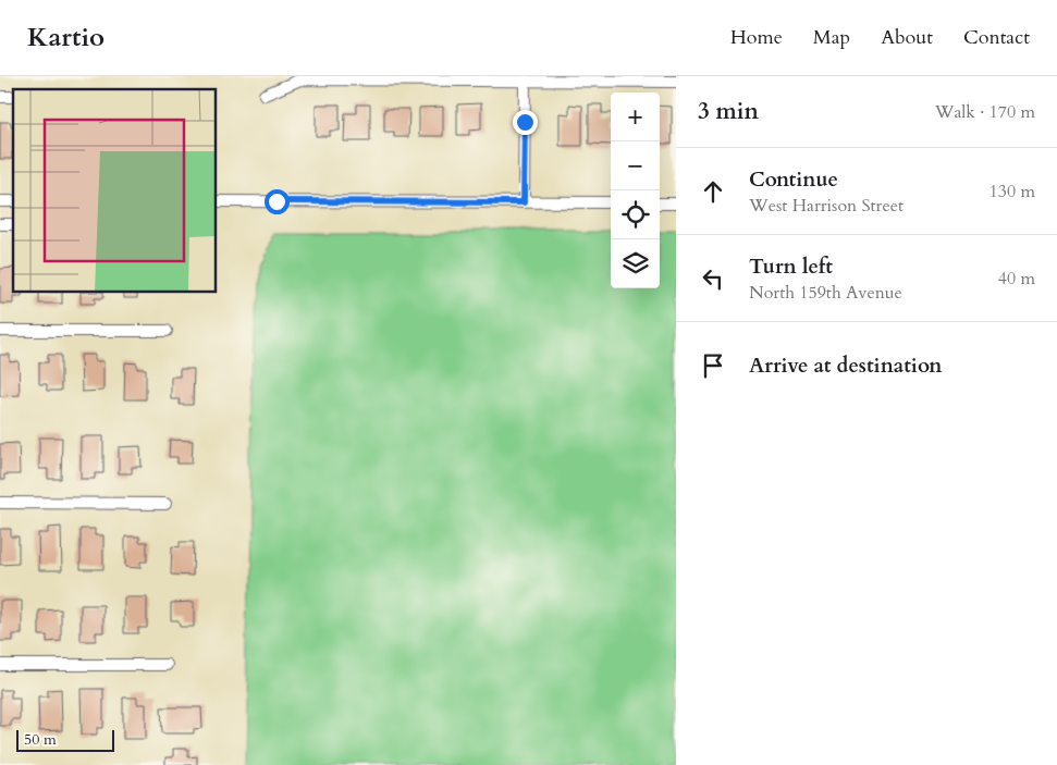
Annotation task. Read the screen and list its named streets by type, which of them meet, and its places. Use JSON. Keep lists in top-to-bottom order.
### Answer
{
  "scale_bar": "50 m",
  "page": {
    "header": "Kartio",
    "nav": [
      "Home",
      "Map",
      "About",
      "Contact"
    ],
    "heading": ["3 min", "Walk · 170 m"],
    "map_buttons": ["+", "−"],
    "list": [
      ["Continue", "West Harrison Street", "130 m"],
      ["Turn left", "North 159th Avenue", "40 m"],
      "Arrive at destination"
    ],
    "scale": "50 m"
  }
}
